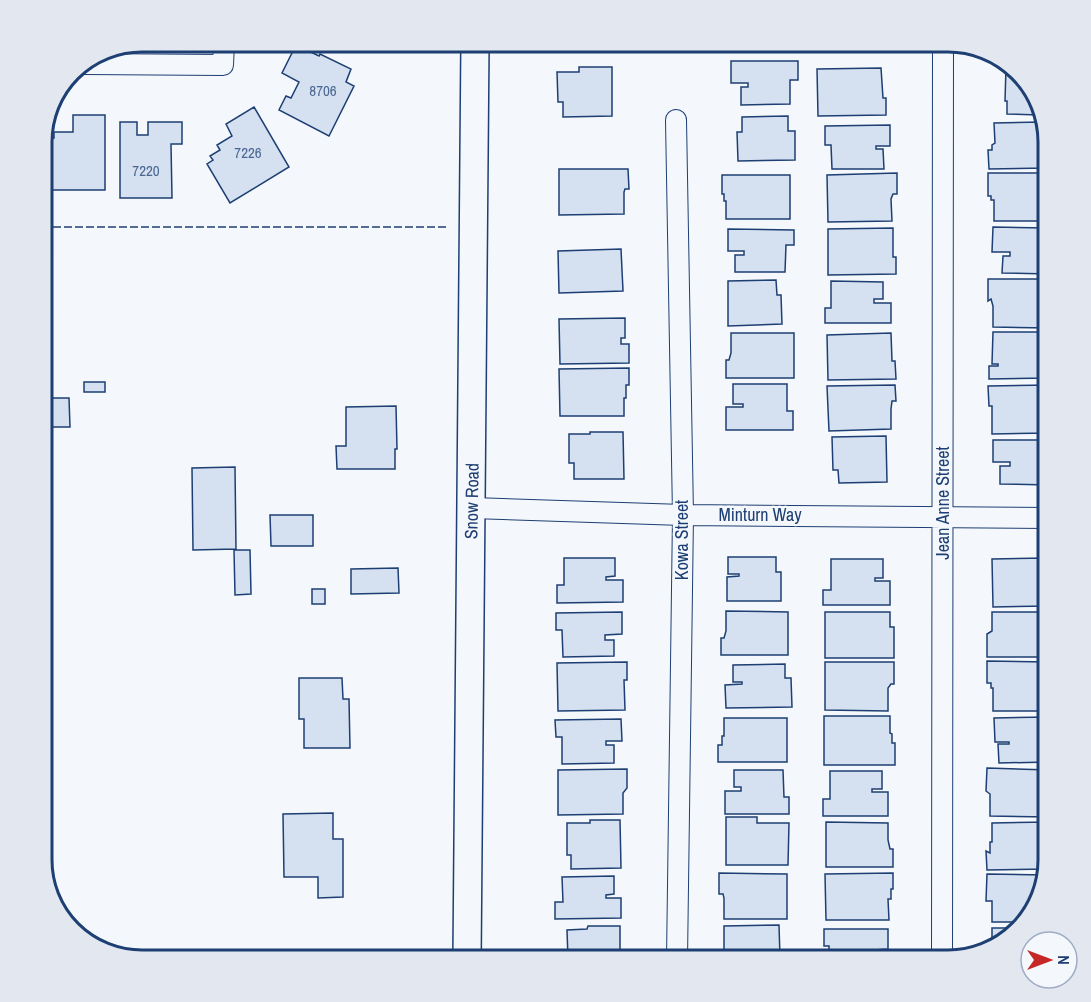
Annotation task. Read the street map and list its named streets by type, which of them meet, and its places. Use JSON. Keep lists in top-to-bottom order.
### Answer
{
  "streets": {
    "main road": ["Snow Road"],
    "street": ["Jean Anne Street", "Minturn Way", "Kowa Street"]
  },
  "crossings": [
    ["Snow Road", "Minturn Way"],
    ["Jean Anne Street", "Minturn Way"],
    ["Minturn Way", "Kowa Street"]
  ],
  "house_numbers": ["8706", "7226", "7220"],
  "north": "right"
}
